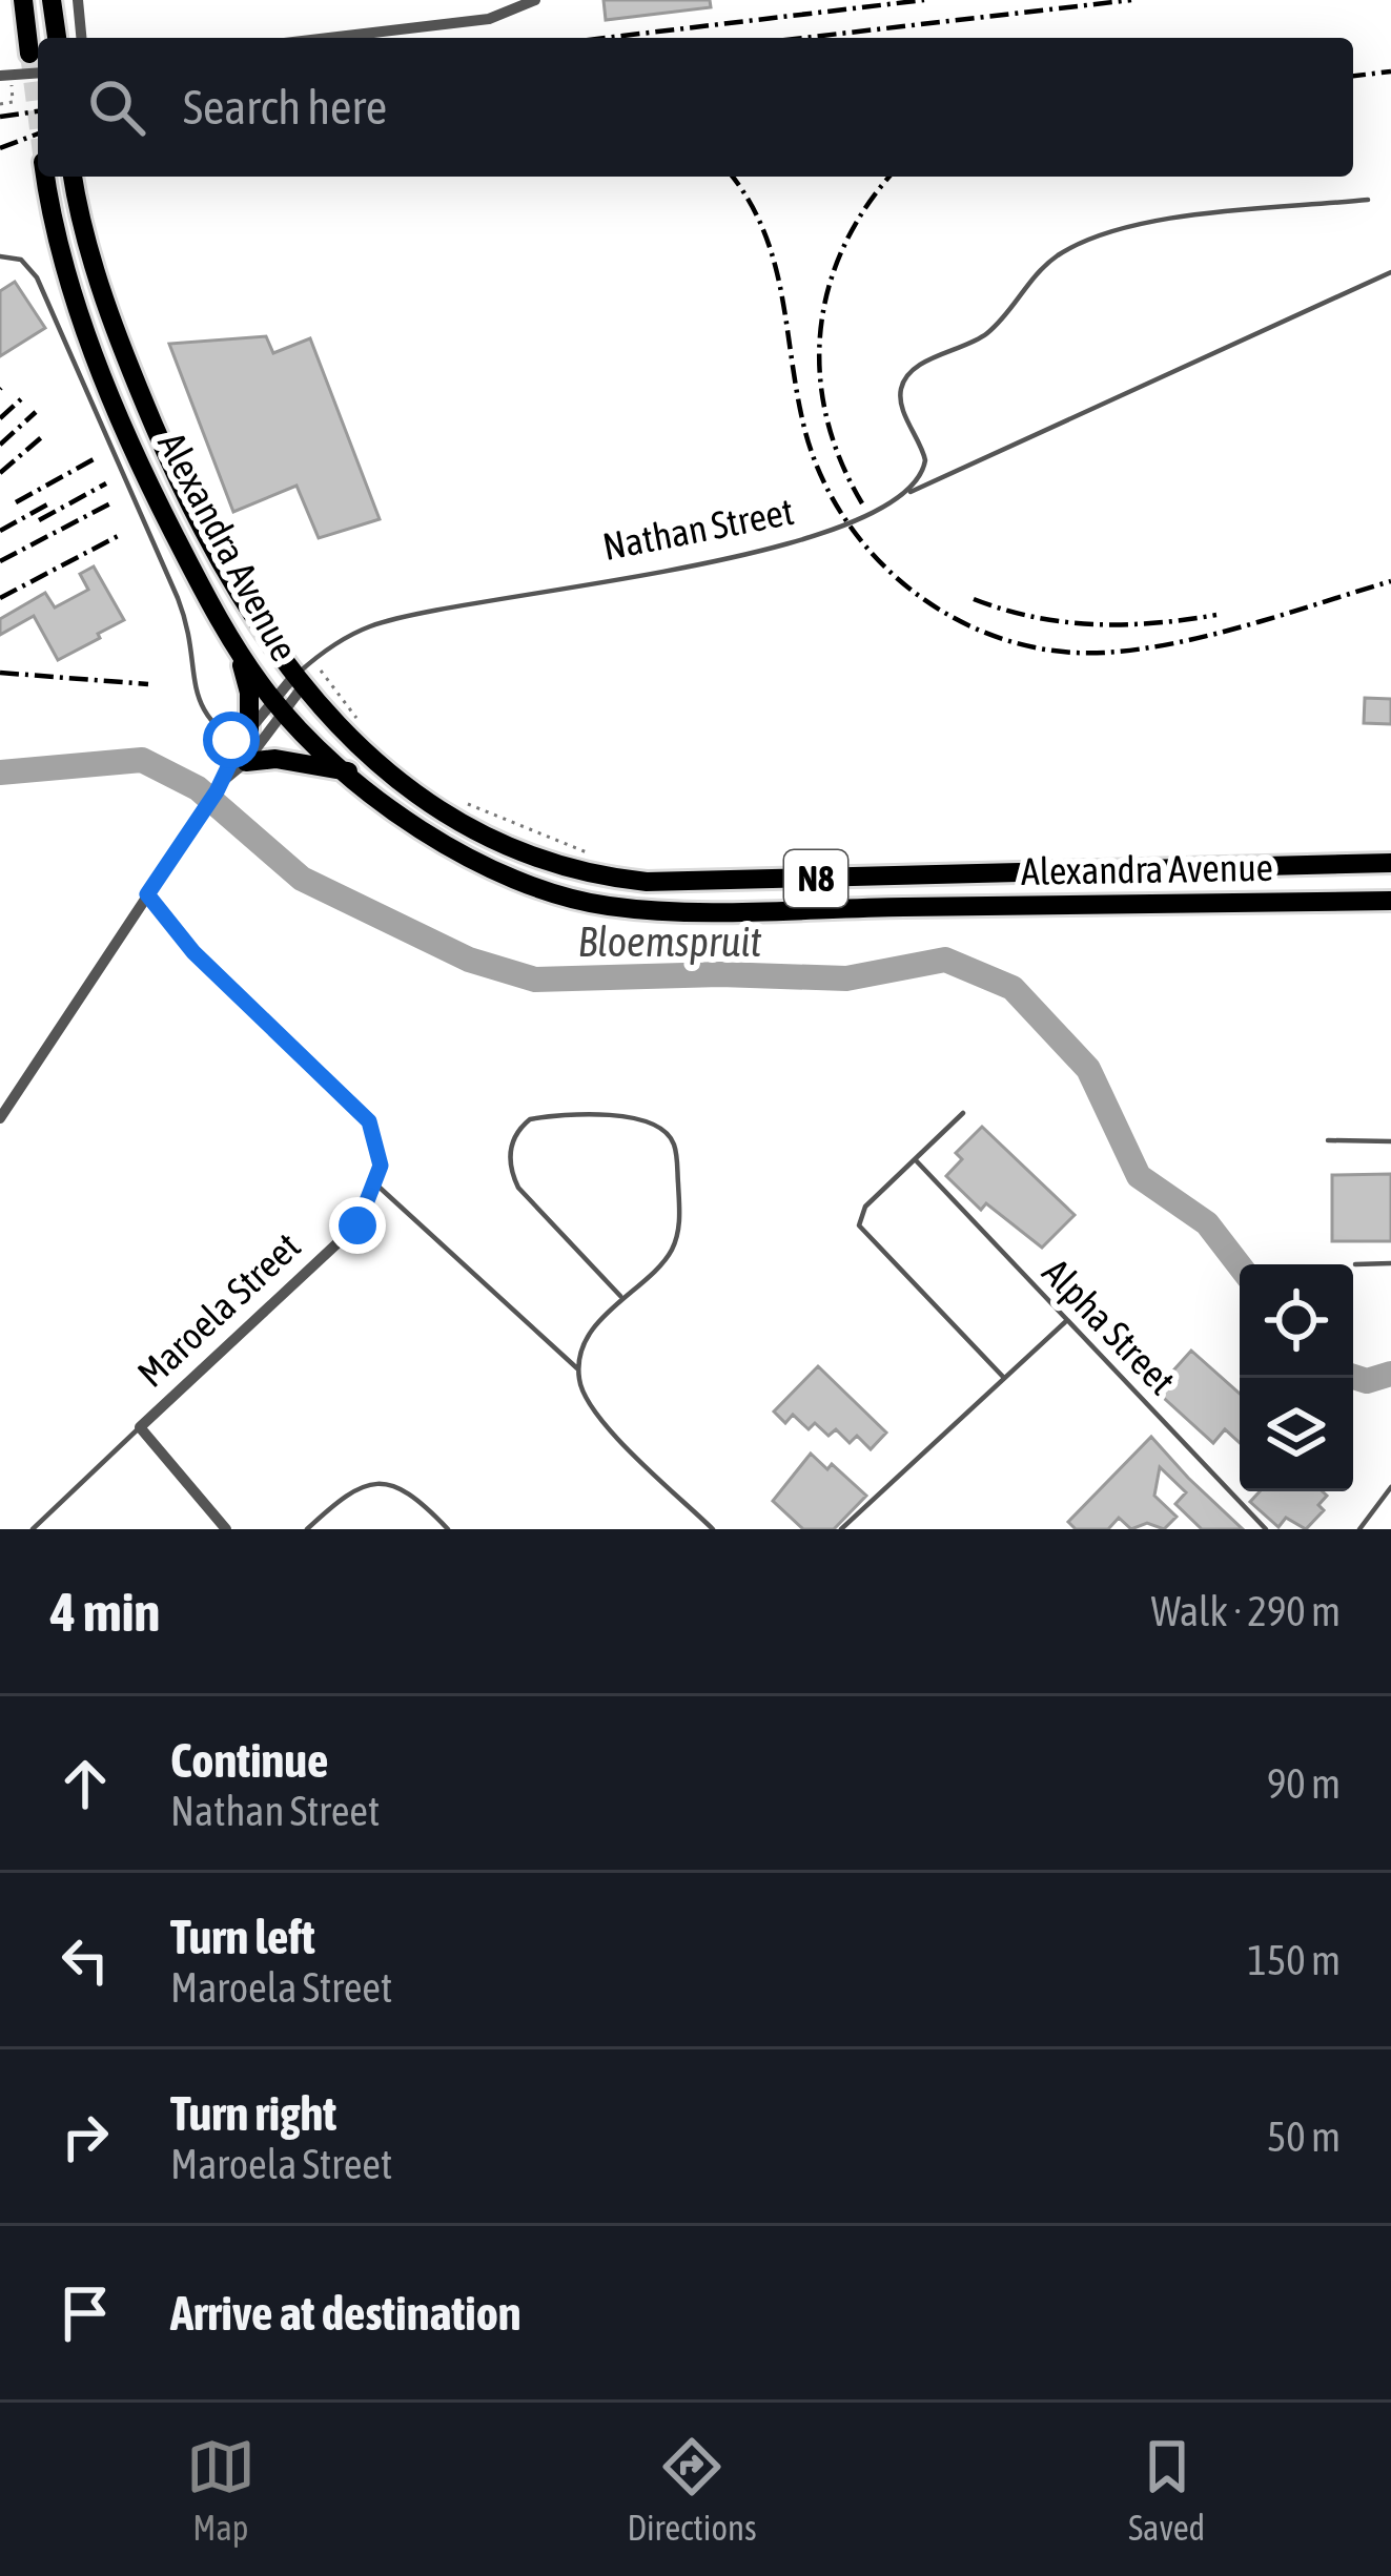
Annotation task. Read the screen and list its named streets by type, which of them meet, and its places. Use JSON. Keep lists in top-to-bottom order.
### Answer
{
  "streets": {
    "highway": ["Alexandra Avenue", "N8"],
    "street": ["Nathan Street", "Maroela Street"],
    "lane": ["Alpha Street"]
  },
  "crossings": [
    ["Nathan Street", "Alexandra Avenue"]
  ],
  "water": ["Bloemspruit"],
  "page": {
    "search": "Search here",
    "heading": ["4 min", "Walk · 290 m"],
    "list": [
      ["Continue", "Nathan Street", "90 m"],
      ["Turn left", "Maroela Street", "150 m"],
      ["Turn right", "Maroela Street", "50 m"],
      "Arrive at destination"
    ],
    "nav": ["Map", "Directions", "Saved"]
  }
}
